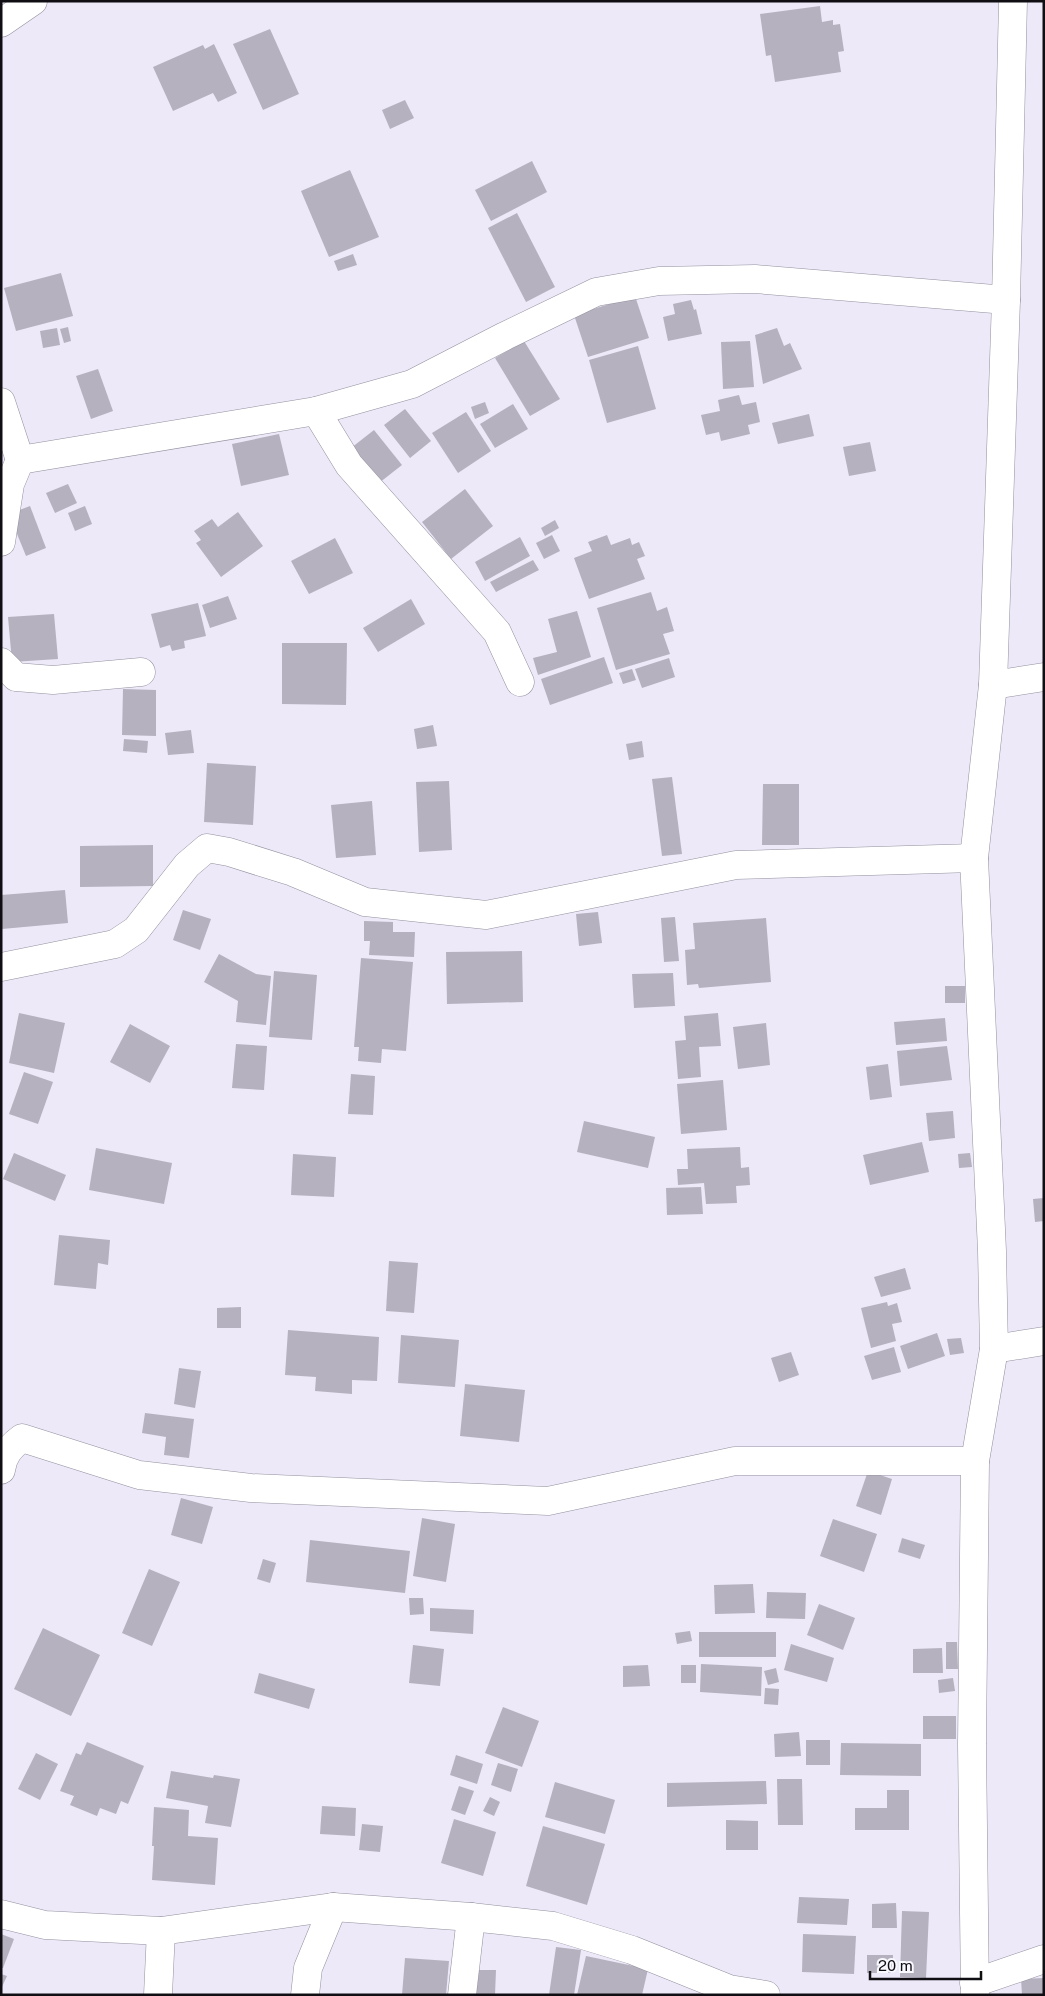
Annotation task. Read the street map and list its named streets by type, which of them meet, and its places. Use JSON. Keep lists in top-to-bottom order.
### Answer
{
  "scale_bar": "20 m"
}
